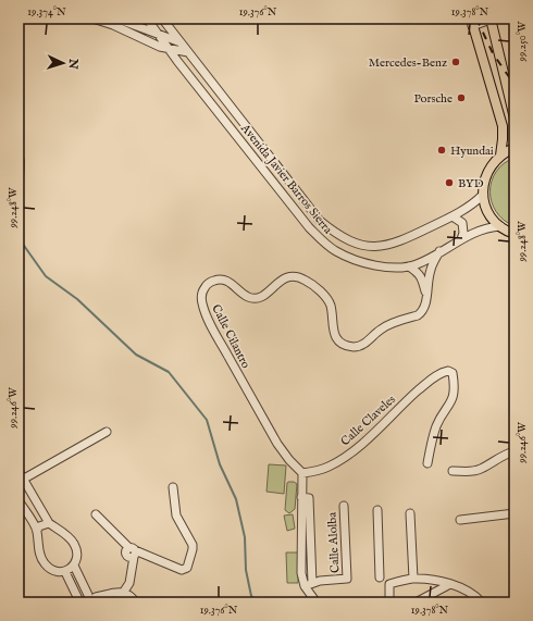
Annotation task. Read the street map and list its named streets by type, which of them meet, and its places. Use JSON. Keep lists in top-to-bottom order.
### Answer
{
  "streets": {
    "street": [
      "Avenida Javier Barros Sierra",
      "Calle Cilantro",
      "Calle Claveles",
      "Calle Alolba"
    ]
  },
  "crossings": [
    ["Avenida Javier Barros Sierra", "Calle Cilantro"],
    ["Calle Cilantro", "Calle Claveles"]
  ],
  "places": [
    "Mercedes-Benz",
    "Porsche",
    "Hyundai",
    "BYD"
  ],
  "north": "right",
  "coordinates": [
    "19.374°N",
    "19.376°N",
    "19.378°N",
    "99.250°W",
    "99.248°W",
    "99.246°W"
  ]
}
